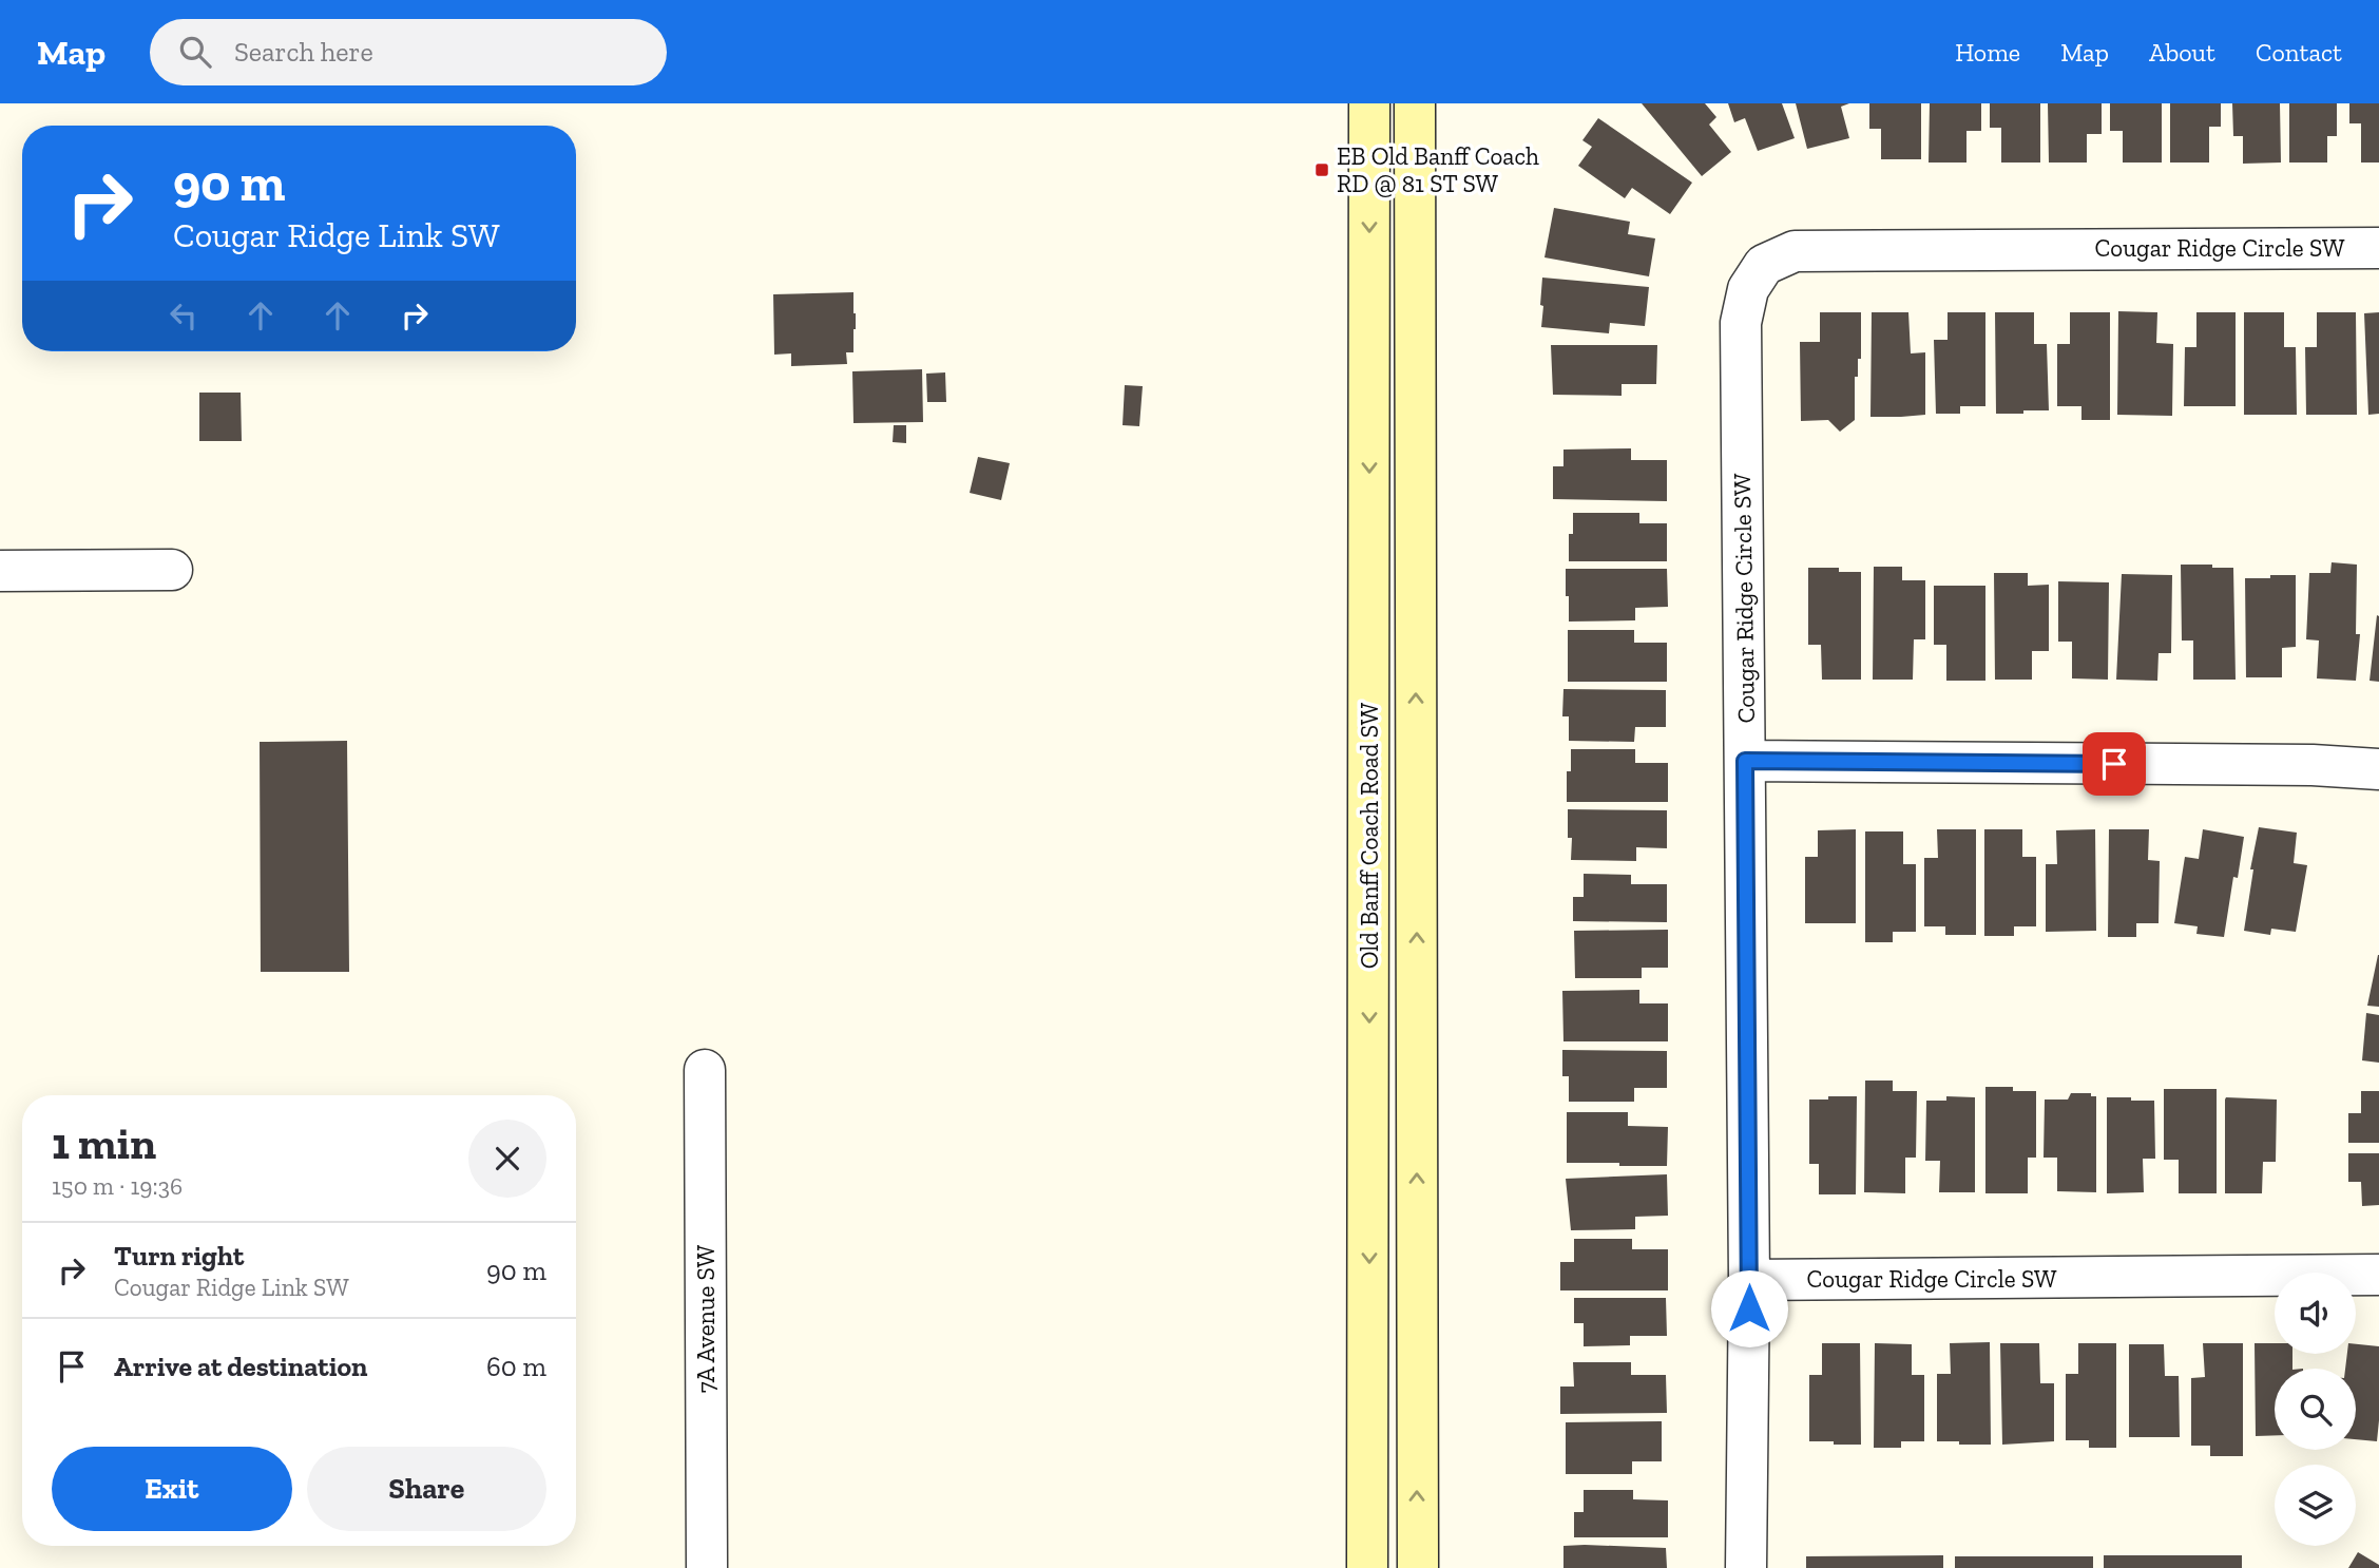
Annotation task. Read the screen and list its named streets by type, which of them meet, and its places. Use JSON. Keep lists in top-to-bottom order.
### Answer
{
  "streets": {
    "main road": ["Old Banff Coach Road SW"],
    "street": ["Cougar Ridge Circle SW", "7A Avenue SW"]
  },
  "places": {
    "transit": ["EB Old Banff Coach RD @ 81 ST SW"]
  },
  "page": {
    "header": "Map",
    "search": "Search here",
    "nav": [
      "Home",
      "Map",
      "About",
      "Contact"
    ],
    "turn": ["90 m", "Cougar Ridge Link SW"],
    "heading": ["1 min", "150 m · 19:36"],
    "list": [
      {
        "name": "Turn right",
        "note": "Cougar Ridge Link SW",
        "value": "90 m"
      },
      {
        "name": "Arrive at destination",
        "value": "60 m"
      }
    ],
    "buttons": ["Exit", "Share"]
  }
}
